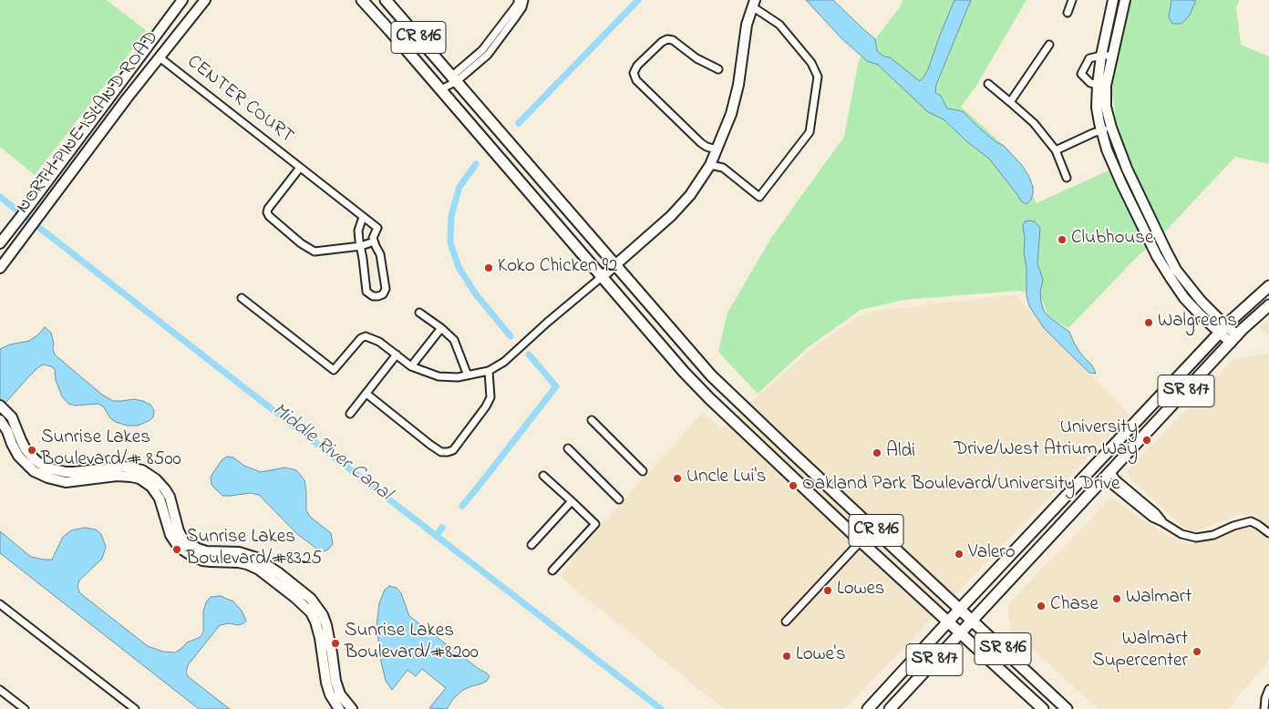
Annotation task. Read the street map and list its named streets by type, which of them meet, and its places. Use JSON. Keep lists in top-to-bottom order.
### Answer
{
  "streets": {
    "main road": ["CR 816", "SR 817", "SR 816"],
    "street": ["CENTER COURT", "NORTH PINE ISLAND ROAD"]
  },
  "crossings": [
    ["CR 816", "SR 817"],
    ["CR 816", "SR 816"],
    ["CENTER COURT", "NORTH PINE ISLAND ROAD"],
    ["SR 817", "SR 816"]
  ],
  "water": ["Middle River Canal"],
  "places": [
    "Clubhouse",
    "Koko Chicken 92",
    "Walgreens",
    "University Drive/West Atrium Way",
    "Sunrise Lakes Boulevard/# 8500",
    "Aldi",
    "Uncle Lui's",
    "Oakland Park Boulevard/University Drive",
    "Sunrise Lakes Boulevard/#8325",
    "Valero",
    "Lowes",
    "Walmart",
    "Chase",
    "Sunrise Lakes Boulevard/#8200",
    "Walmart Supercenter",
    "Lowe's"
  ]
}
